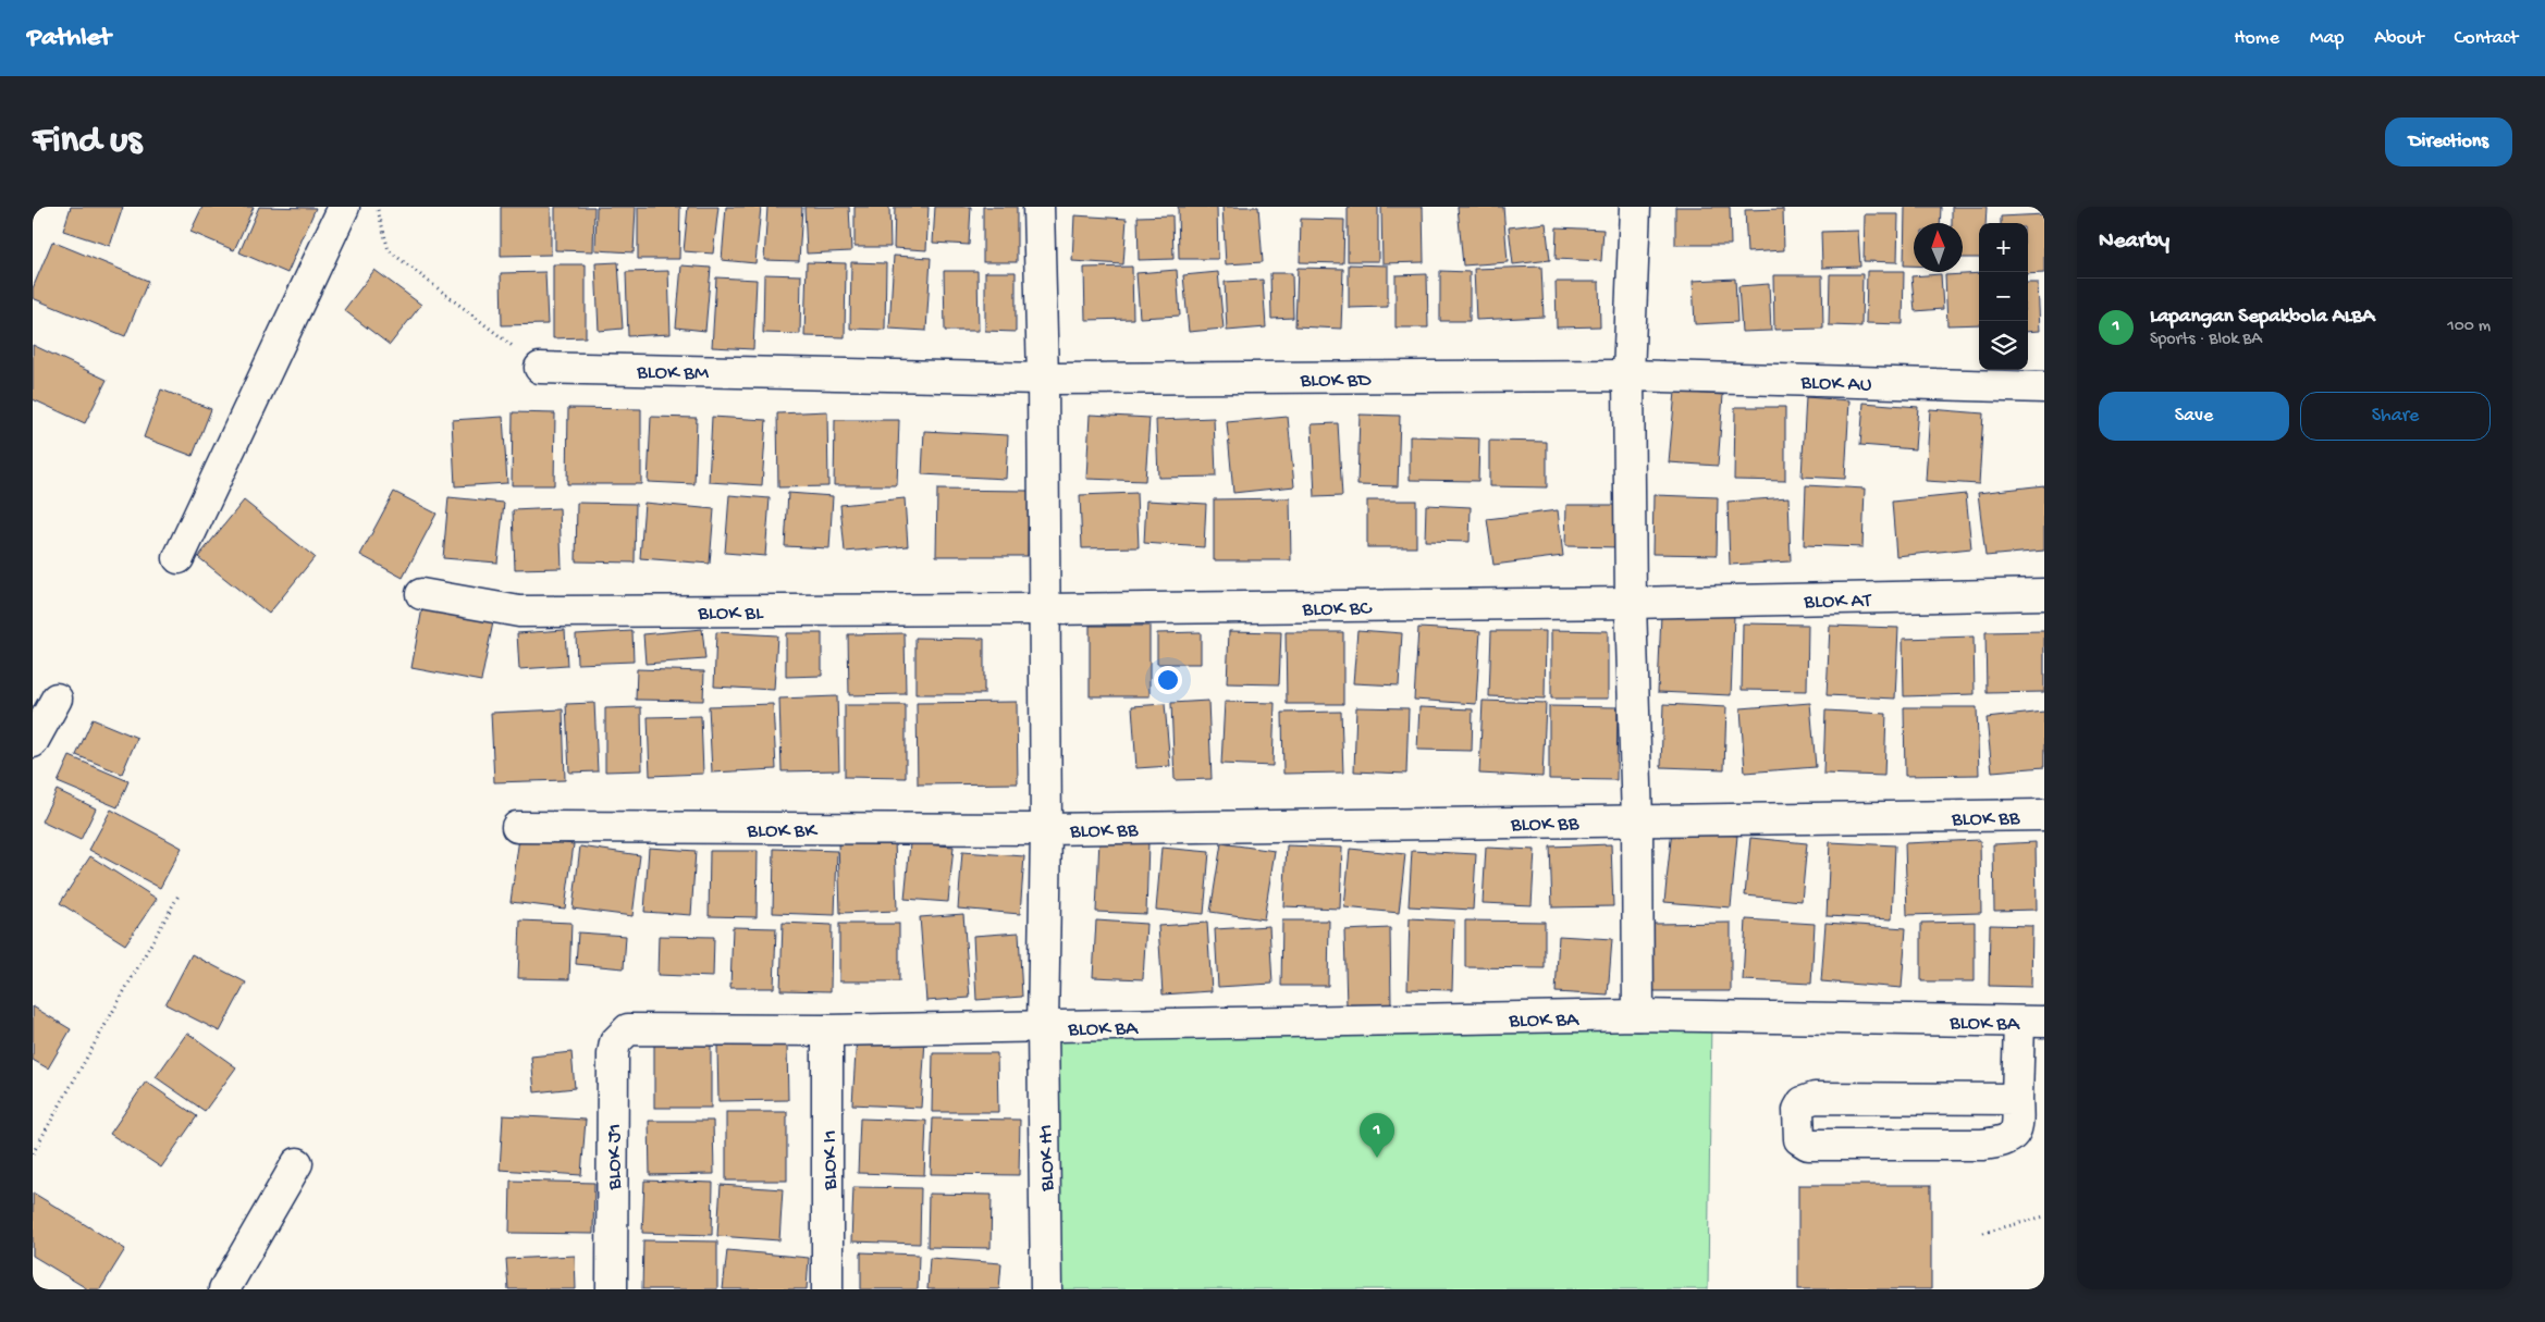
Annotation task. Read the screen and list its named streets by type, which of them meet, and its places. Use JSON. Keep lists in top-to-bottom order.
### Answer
{
  "streets": {
    "street": [
      "BLOK BM",
      "BLOK BD",
      "BLOK AU",
      "BLOK AT",
      "BLOK BC",
      "BLOK BL",
      "BLOK BB",
      "BLOK BK",
      "BLOK BA",
      "BLOK J1",
      "BLOK H1",
      "BLOK I1"
    ]
  },
  "crossings": [
    ["BLOK BM", "BLOK BD"],
    ["BLOK BM", "BLOK H1"],
    ["BLOK BD", "BLOK AU"],
    ["BLOK BD", "BLOK H1"],
    ["BLOK AT", "BLOK BC"],
    ["BLOK BC", "BLOK BL"],
    ["BLOK BC", "BLOK H1"],
    ["BLOK BL", "BLOK H1"],
    ["BLOK BB", "BLOK BK"],
    ["BLOK BB", "BLOK H1"],
    ["BLOK BK", "BLOK H1"],
    ["BLOK BA", "BLOK J1"],
    ["BLOK BA", "BLOK H1"],
    ["BLOK BA", "BLOK I1"]
  ],
  "north": "top",
  "page": {
    "header": "Pathlet",
    "nav": [
      "Home",
      "Map",
      "About",
      "Contact"
    ],
    "buttons": [
      "Directions",
      ["Save", "Share"]
    ],
    "title": "Find us",
    "heading": "Nearby",
    "map_buttons": ["+", "−"],
    "list": [
      {
        "mark": "1",
        "name": "Lapangan Sepakbola ALBA",
        "note": "Sports · Blok BA",
        "value": "100 m"
      }
    ],
    "pins": "1"
  }
}
